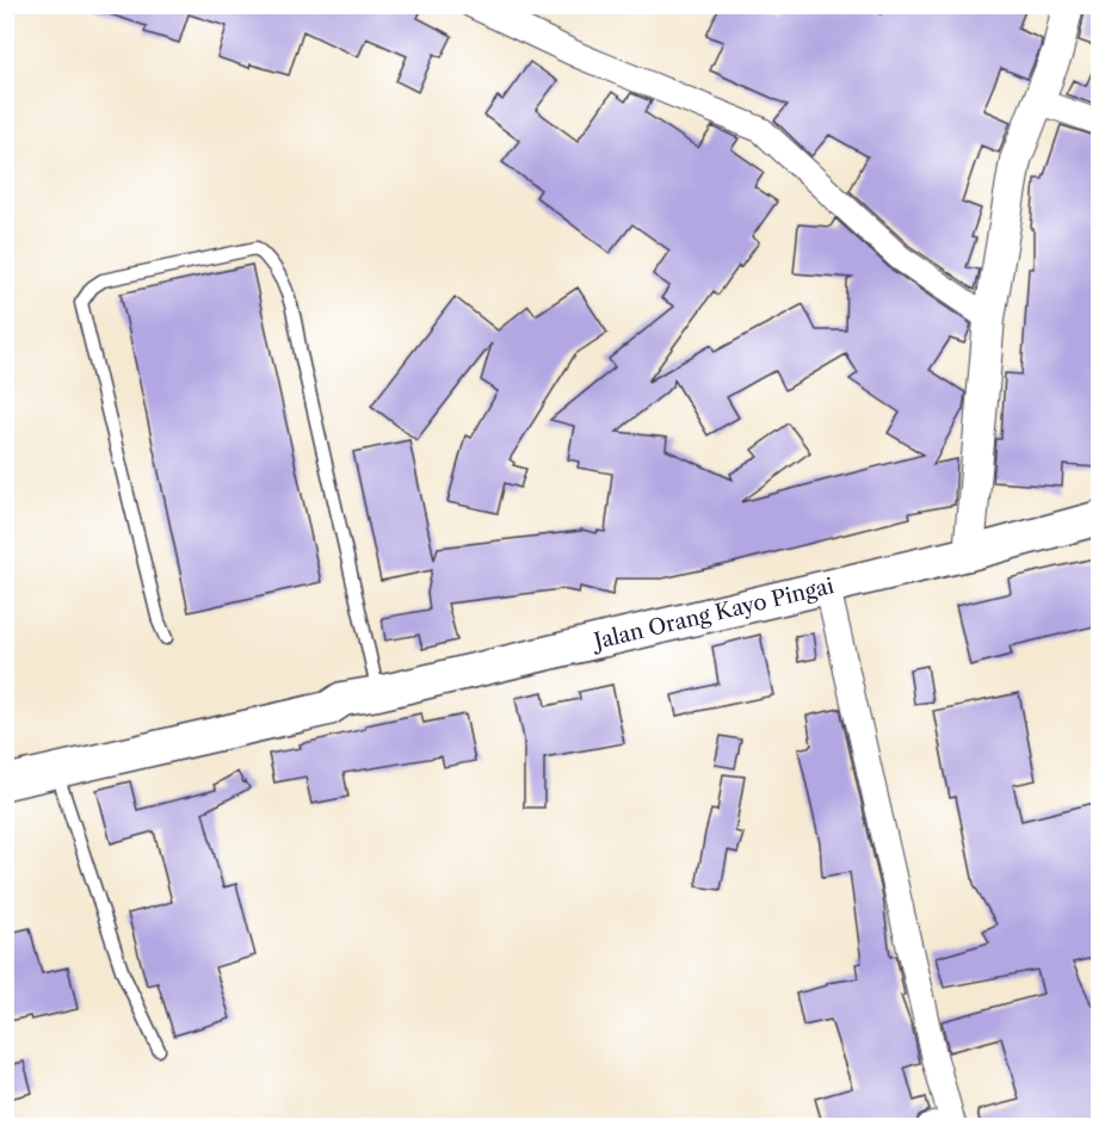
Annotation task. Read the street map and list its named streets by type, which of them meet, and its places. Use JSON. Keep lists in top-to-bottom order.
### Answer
{
  "streets": {
    "main road": ["Jalan Orang Kayo Pingai"]
  }
}
